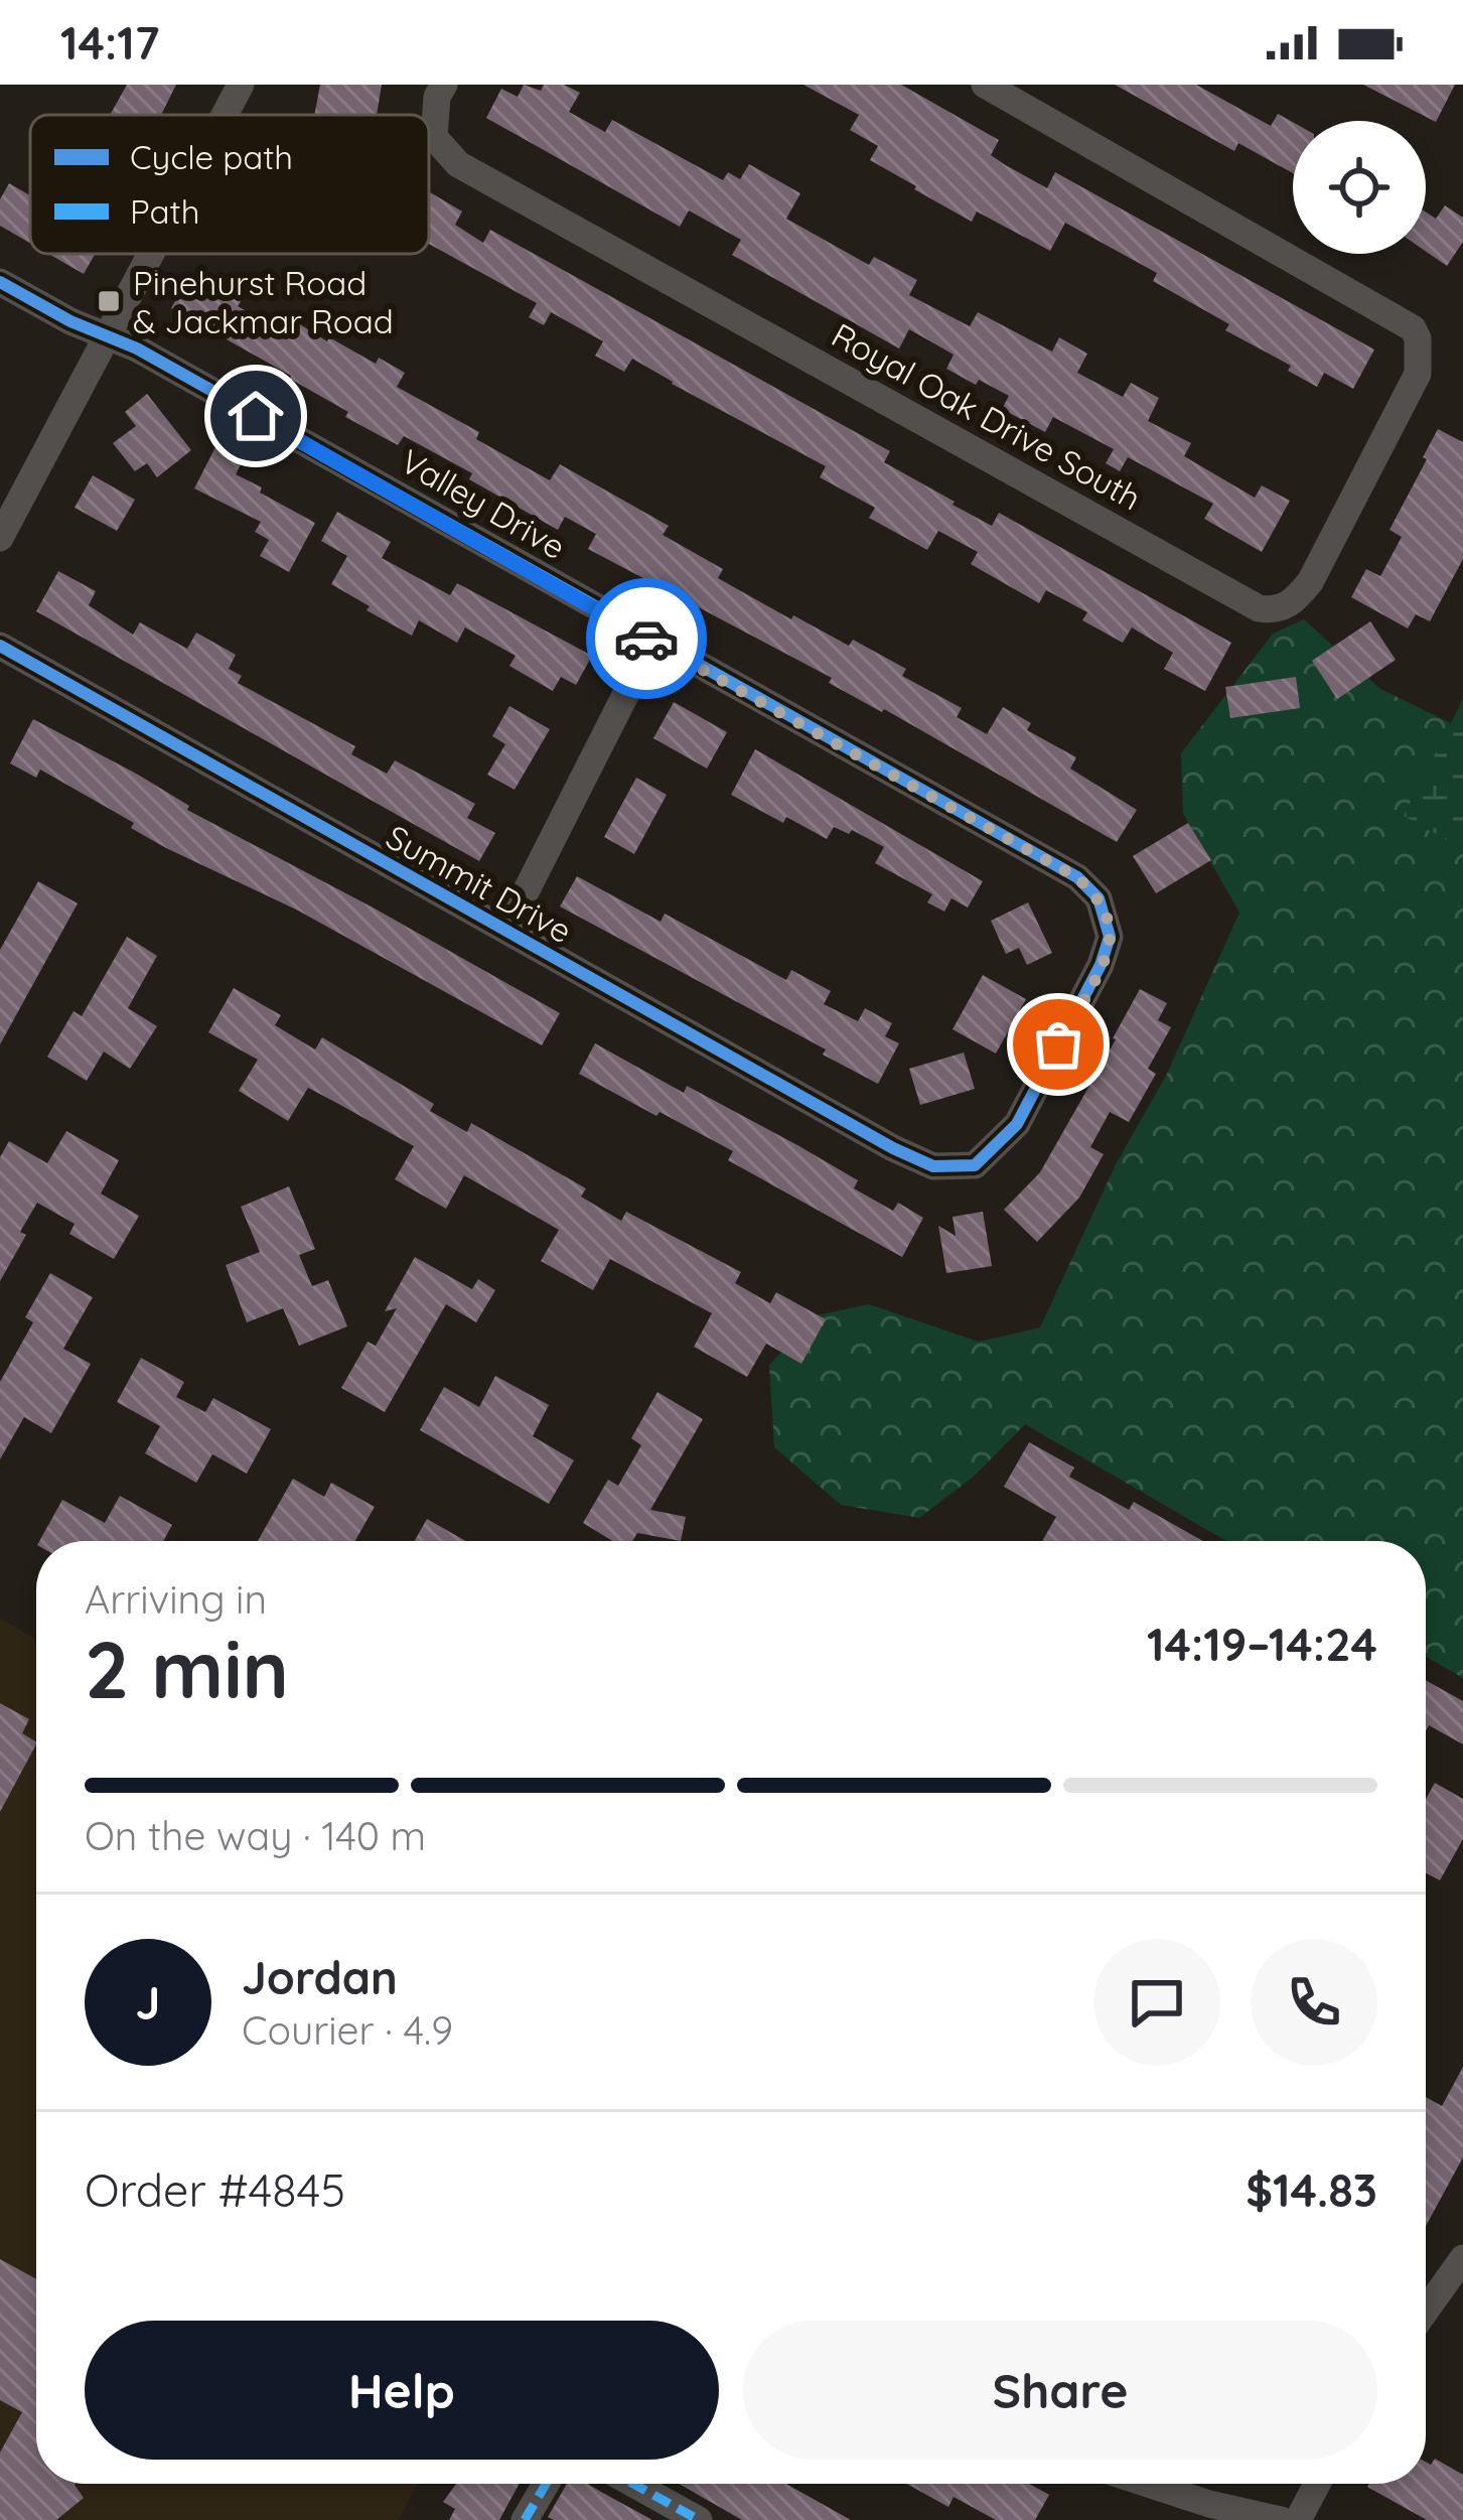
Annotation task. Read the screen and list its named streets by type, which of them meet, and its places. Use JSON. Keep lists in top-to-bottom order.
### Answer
{
  "streets": {
    "street": ["Royal Oak Drive South", "Valley Drive", "Summit Drive"]
  },
  "crossings": [
    ["Valley Drive", "Summit Drive"]
  ],
  "places": {
    "transit": ["Pinehurst Road & Jackmar Road"]
  },
  "legend": ["Cycle path", "Path"],
  "page": {
    "status": "14:17",
    "heading": ["2 min", "Arriving in", "14:19–14:24"],
    "panel": [
      "Jordan",
      "Courier · 4.9",
      "Order #4845",
      "$14.83"
    ],
    "bar": "On the way · 140 m",
    "round": "J",
    "buttons": ["Help", "Share"]
  }
}
